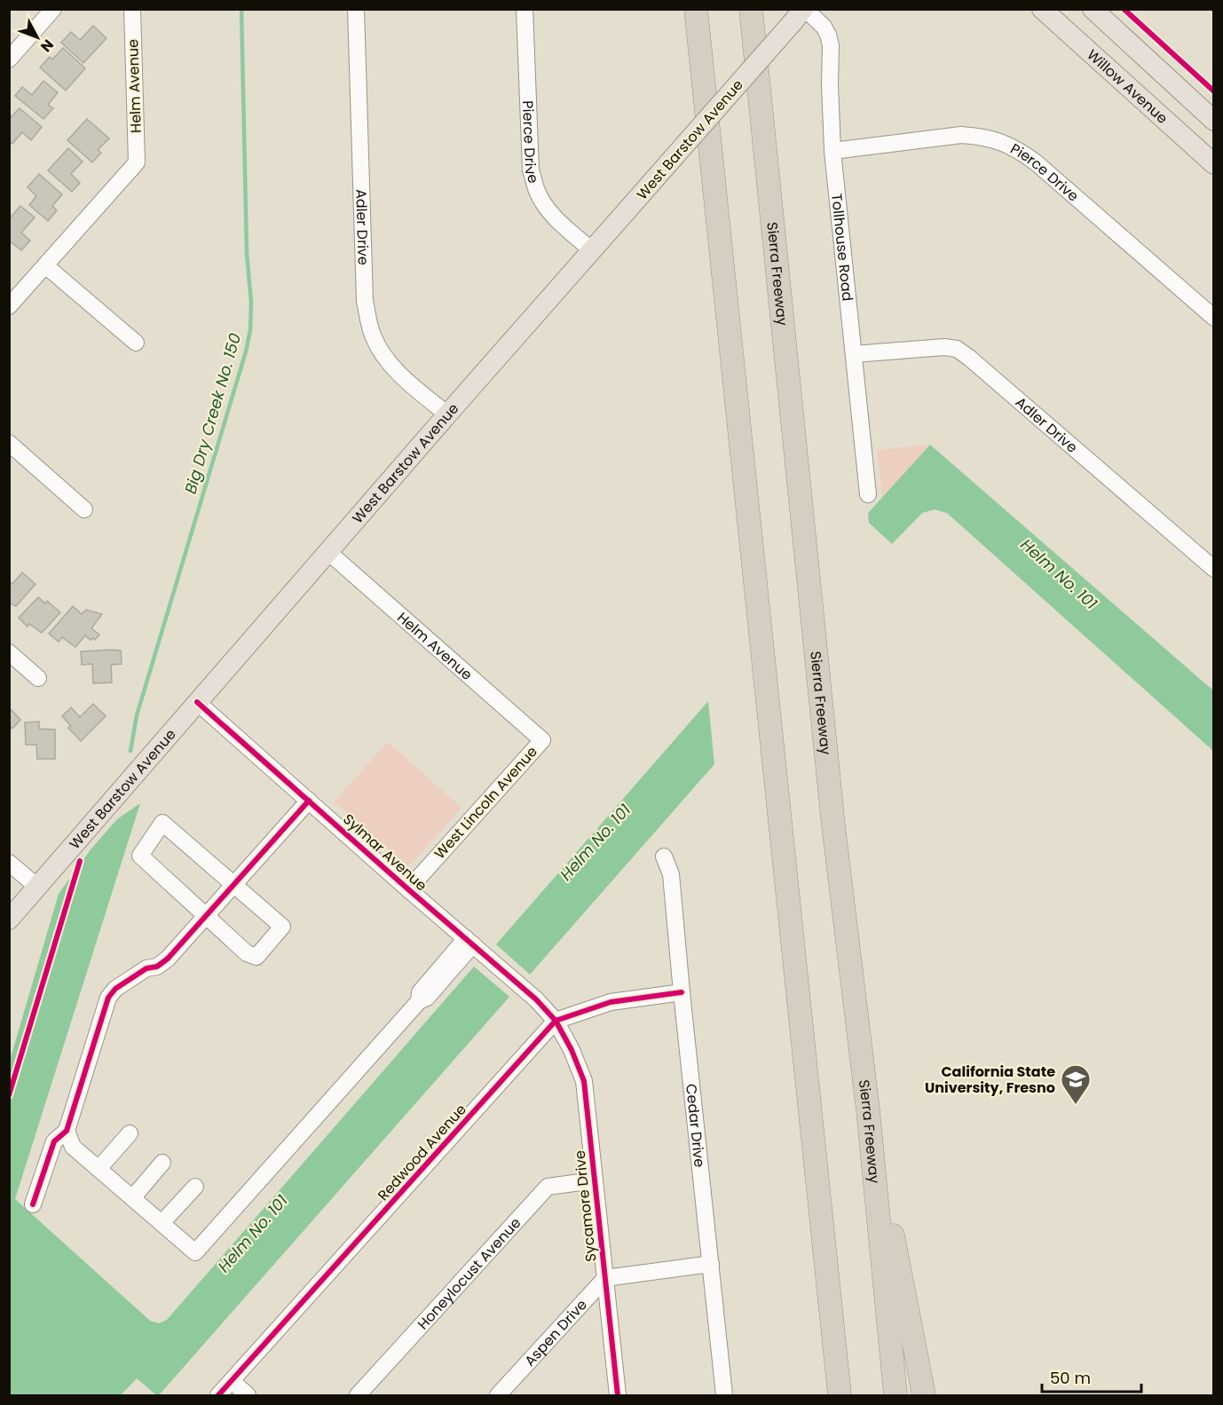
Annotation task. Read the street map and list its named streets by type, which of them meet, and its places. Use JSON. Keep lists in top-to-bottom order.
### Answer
{
  "streets": {
    "highway": ["Sierra Freeway"],
    "main road": ["Willow Avenue", "West Barstow Avenue"],
    "street": [
      "Helm Avenue",
      "Pierce Drive",
      "Adler Drive",
      "Tollhouse Road",
      "West Lincoln Avenue",
      "Sylmar Avenue",
      "Cedar Drive",
      "Redwood Avenue",
      "Sycamore Drive",
      "Honeylocust Avenue",
      "Aspen Drive"
    ]
  },
  "crossings": [
    ["Helm Avenue", "West Barstow Avenue"],
    ["Helm Avenue", "West Lincoln Avenue"],
    ["West Barstow Avenue", "Pierce Drive"],
    ["West Barstow Avenue", "Adler Drive"],
    ["West Barstow Avenue", "Tollhouse Road"],
    ["West Barstow Avenue", "Sylmar Avenue"],
    ["Pierce Drive", "Tollhouse Road"],
    ["Adler Drive", "Tollhouse Road"],
    ["West Lincoln Avenue", "Sylmar Avenue"],
    ["Sylmar Avenue", "Redwood Avenue"],
    ["Sylmar Avenue", "Sycamore Drive"],
    ["Cedar Drive", "Redwood Avenue"],
    ["Redwood Avenue", "Sycamore Drive"],
    ["Sycamore Drive", "Honeylocust Avenue"],
    ["Sycamore Drive", "Aspen Drive"]
  ],
  "water": ["Big Dry Creek No. 150", "Helm No. 101"],
  "places": {
    "school or university": ["California State University, Fresno"]
  },
  "scale_bar": "50 m",
  "north": "bottom right"
}
